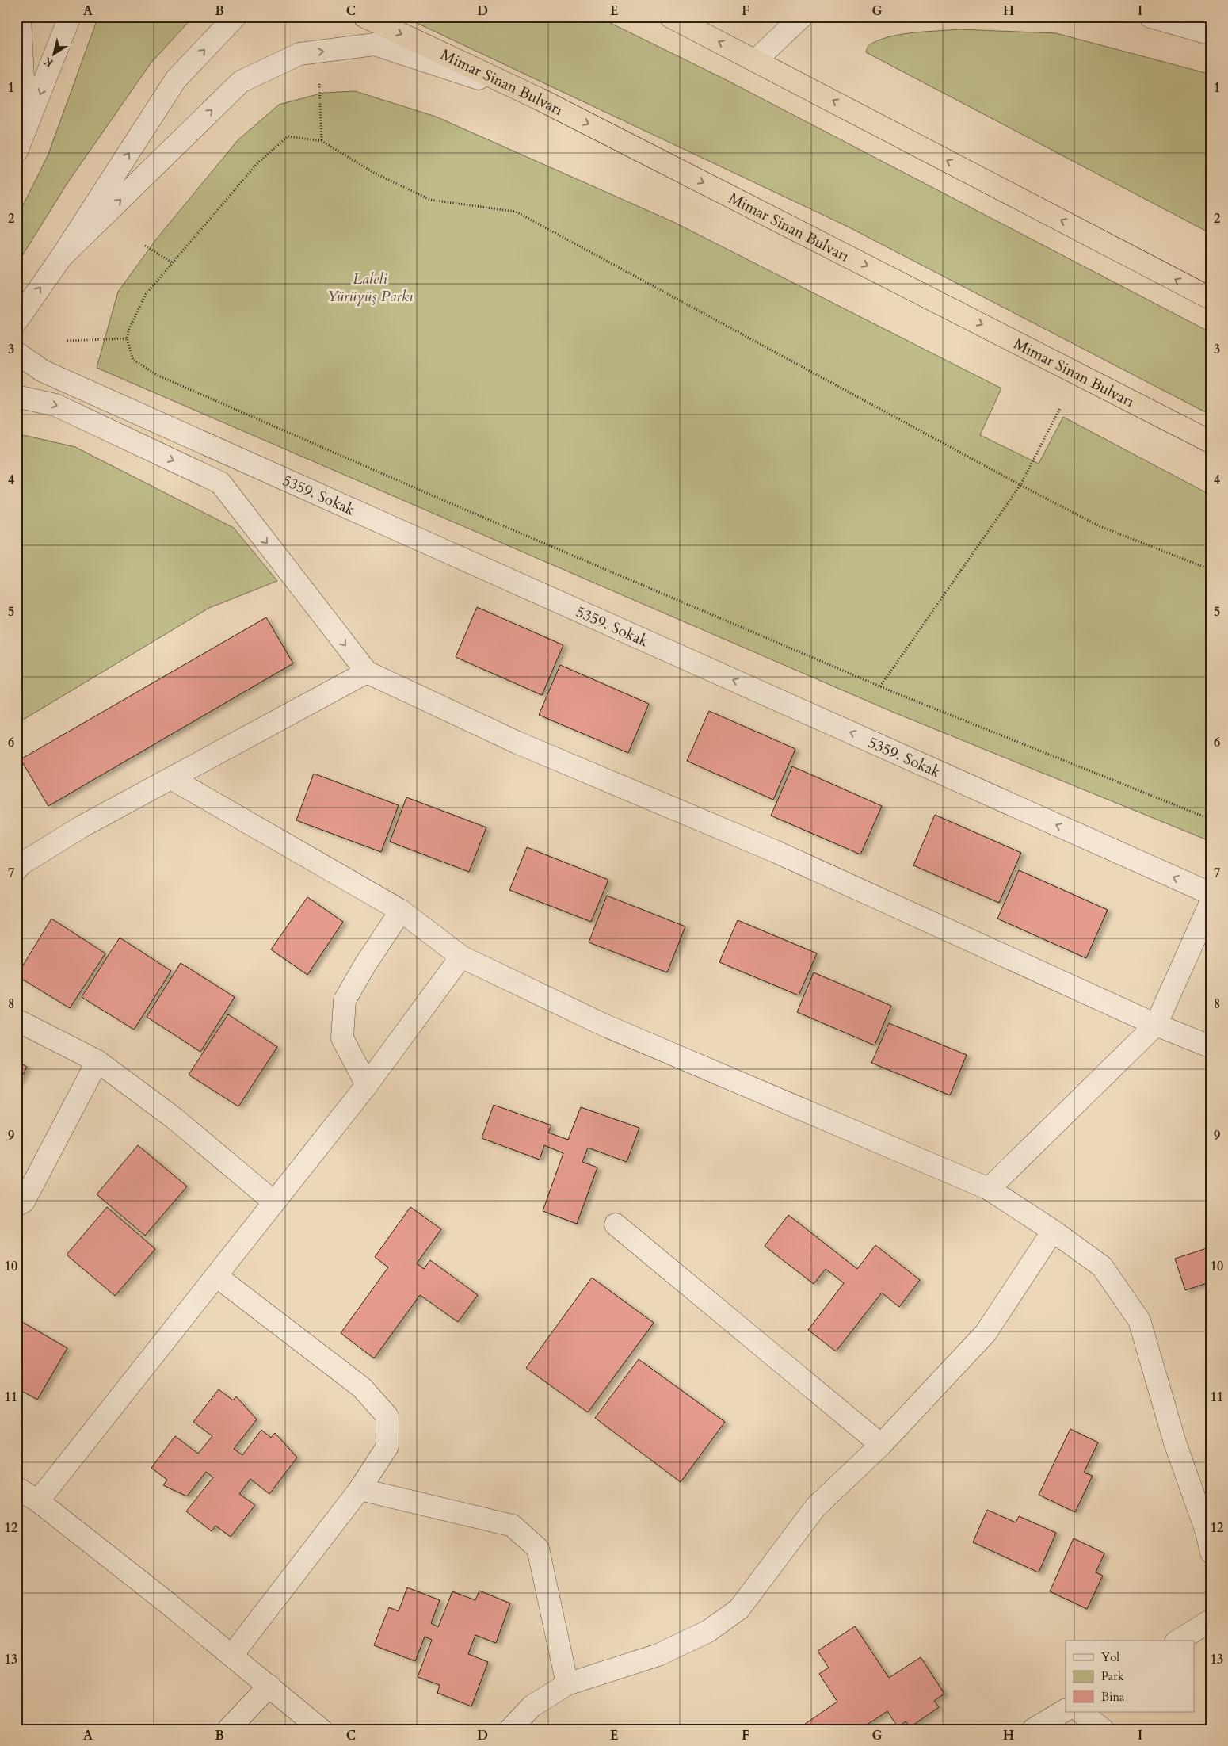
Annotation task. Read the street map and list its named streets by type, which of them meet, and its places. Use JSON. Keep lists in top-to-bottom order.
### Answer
{
  "streets": {
    "highway": ["Mimar Sinan Bulvarı"],
    "street": ["5359. Sokak"]
  },
  "parks": ["Laleli Yürüyüş Parkı"],
  "legend": ["Yol", "Park", "Bina"],
  "north": "bottom left",
  "grid": {
    "columns": [
      "A",
      "B",
      "C",
      "D",
      "E",
      "F",
      "G",
      "H",
      "I"
    ],
    "rows": [
      "1",
      "2",
      "3",
      "4",
      "5",
      "6",
      "7",
      "8",
      "9",
      "10",
      "11",
      "12",
      "13"
    ]
  }
}
